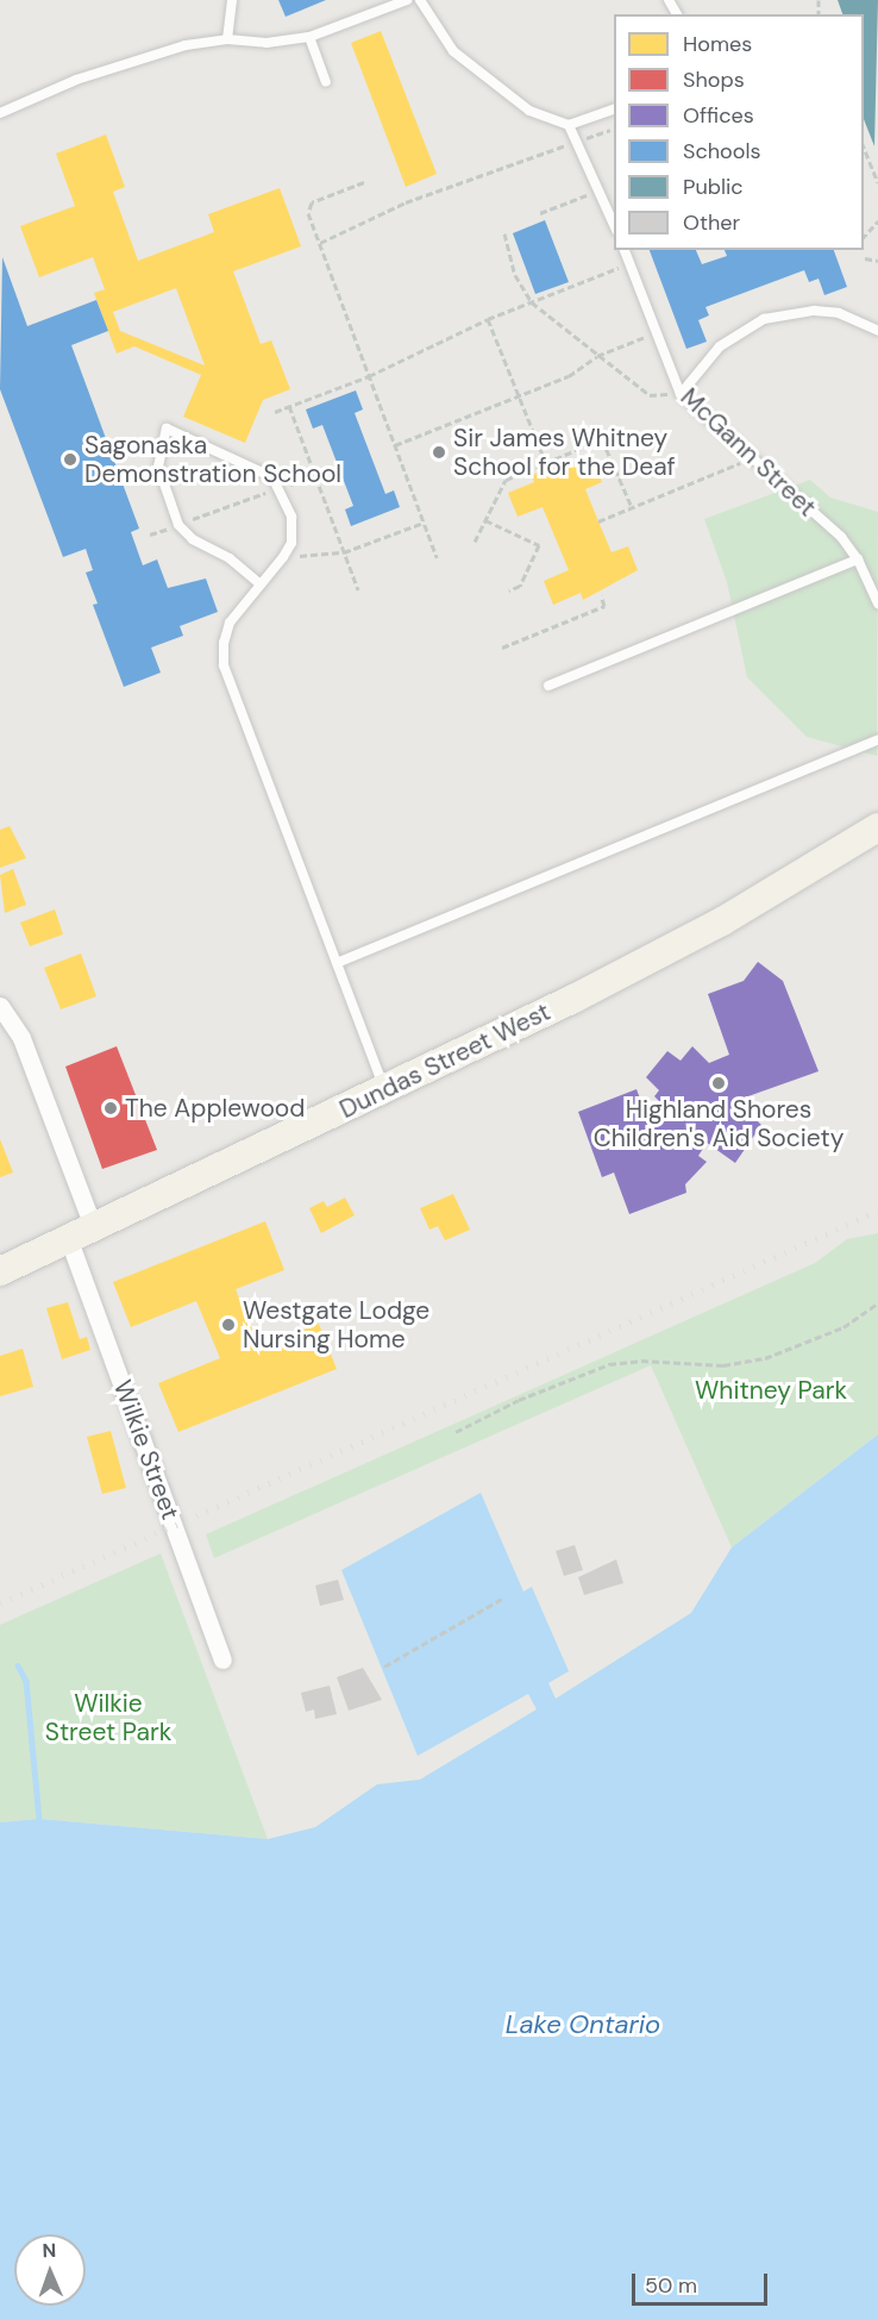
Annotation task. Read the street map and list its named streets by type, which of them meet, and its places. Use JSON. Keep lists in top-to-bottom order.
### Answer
{
  "streets": {
    "main road": ["Dundas Street West"],
    "street": ["Wilkie Street"],
    "lane": ["McGann Street"]
  },
  "crossings": [
    ["Dundas Street West", "Wilkie Street"]
  ],
  "water": ["Lake Ontario"],
  "parks": ["Whitney Park", "Wilkie Street Park"],
  "places": [
    "Sir James Whitney School for the Deaf",
    "Sagonaska Demonstration School",
    "Highland Shores Children's Aid Society",
    "The Applewood",
    "Westgate Lodge Nursing Home"
  ],
  "legend": [
    "Homes",
    "Shops",
    "Offices",
    "Schools",
    "Public",
    "Other"
  ],
  "scale_bar": "50 m",
  "north": "top"
}
